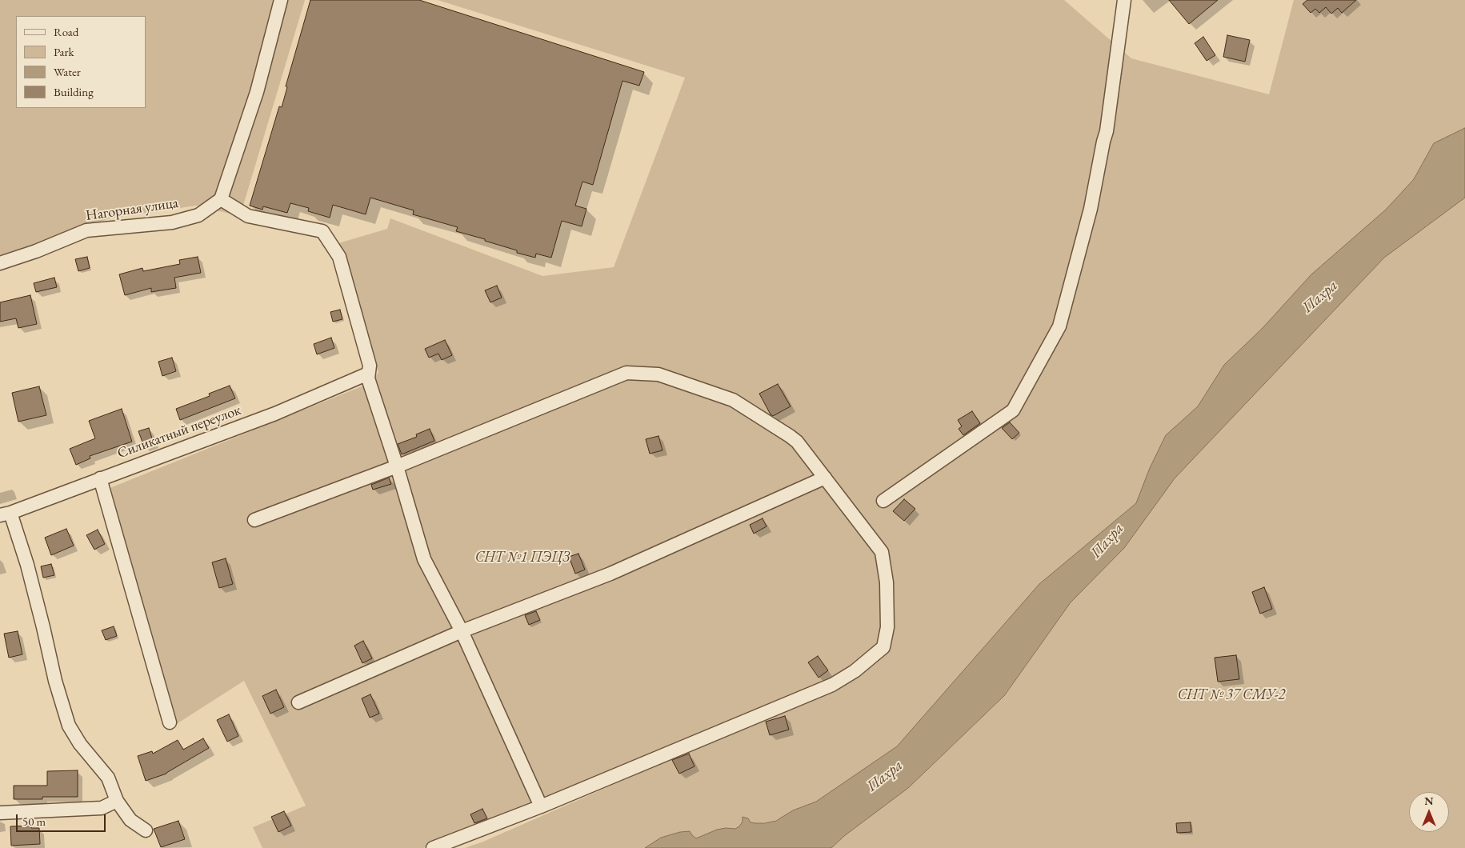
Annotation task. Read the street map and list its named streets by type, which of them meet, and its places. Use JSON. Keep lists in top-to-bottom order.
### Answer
{
  "streets": {
    "street": ["Нагорная улица", "Силикатный переулок"]
  },
  "water": ["Пахра"],
  "parks": ["СНТ №1 ПЭЦЗ", "СНТ № 37 СМУ-2"],
  "legend": [
    "Road",
    "Park",
    "Water",
    "Building"
  ],
  "scale_bar": "50 m",
  "north": "top"
}
